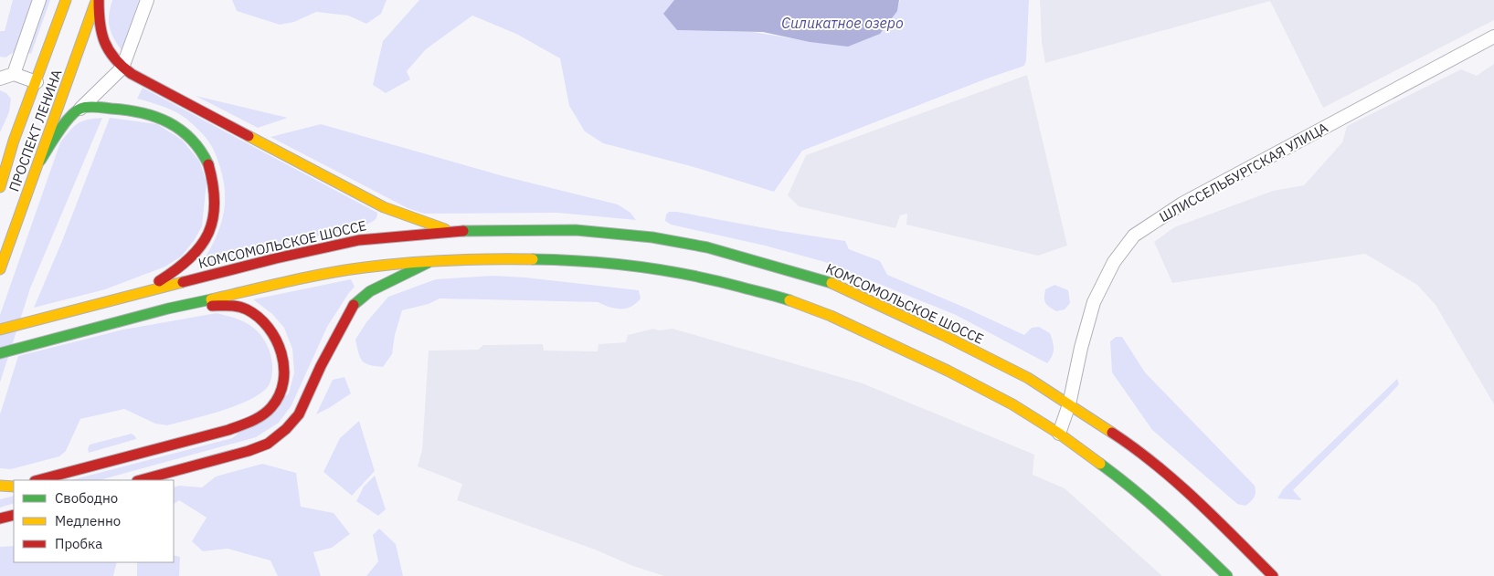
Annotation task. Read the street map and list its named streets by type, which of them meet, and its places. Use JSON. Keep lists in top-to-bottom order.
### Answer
{
  "streets": {
    "main road": ["ПРОСПЕКТ ЛЕНИНА", "КОМСОМОЛЬСКОЕ ШОССЕ"],
    "street": ["ШЛИССЕЛЬБУРГСКАЯ УЛИЦА"]
  },
  "crossings": [
    ["ШЛИССЕЛЬБУРГСКАЯ УЛИЦА", "КОМСОМОЛЬСКОЕ ШОССЕ"]
  ],
  "water": ["Силикатное озеро"],
  "legend": ["Свободно", "Медленно", "Пробка"]
}
